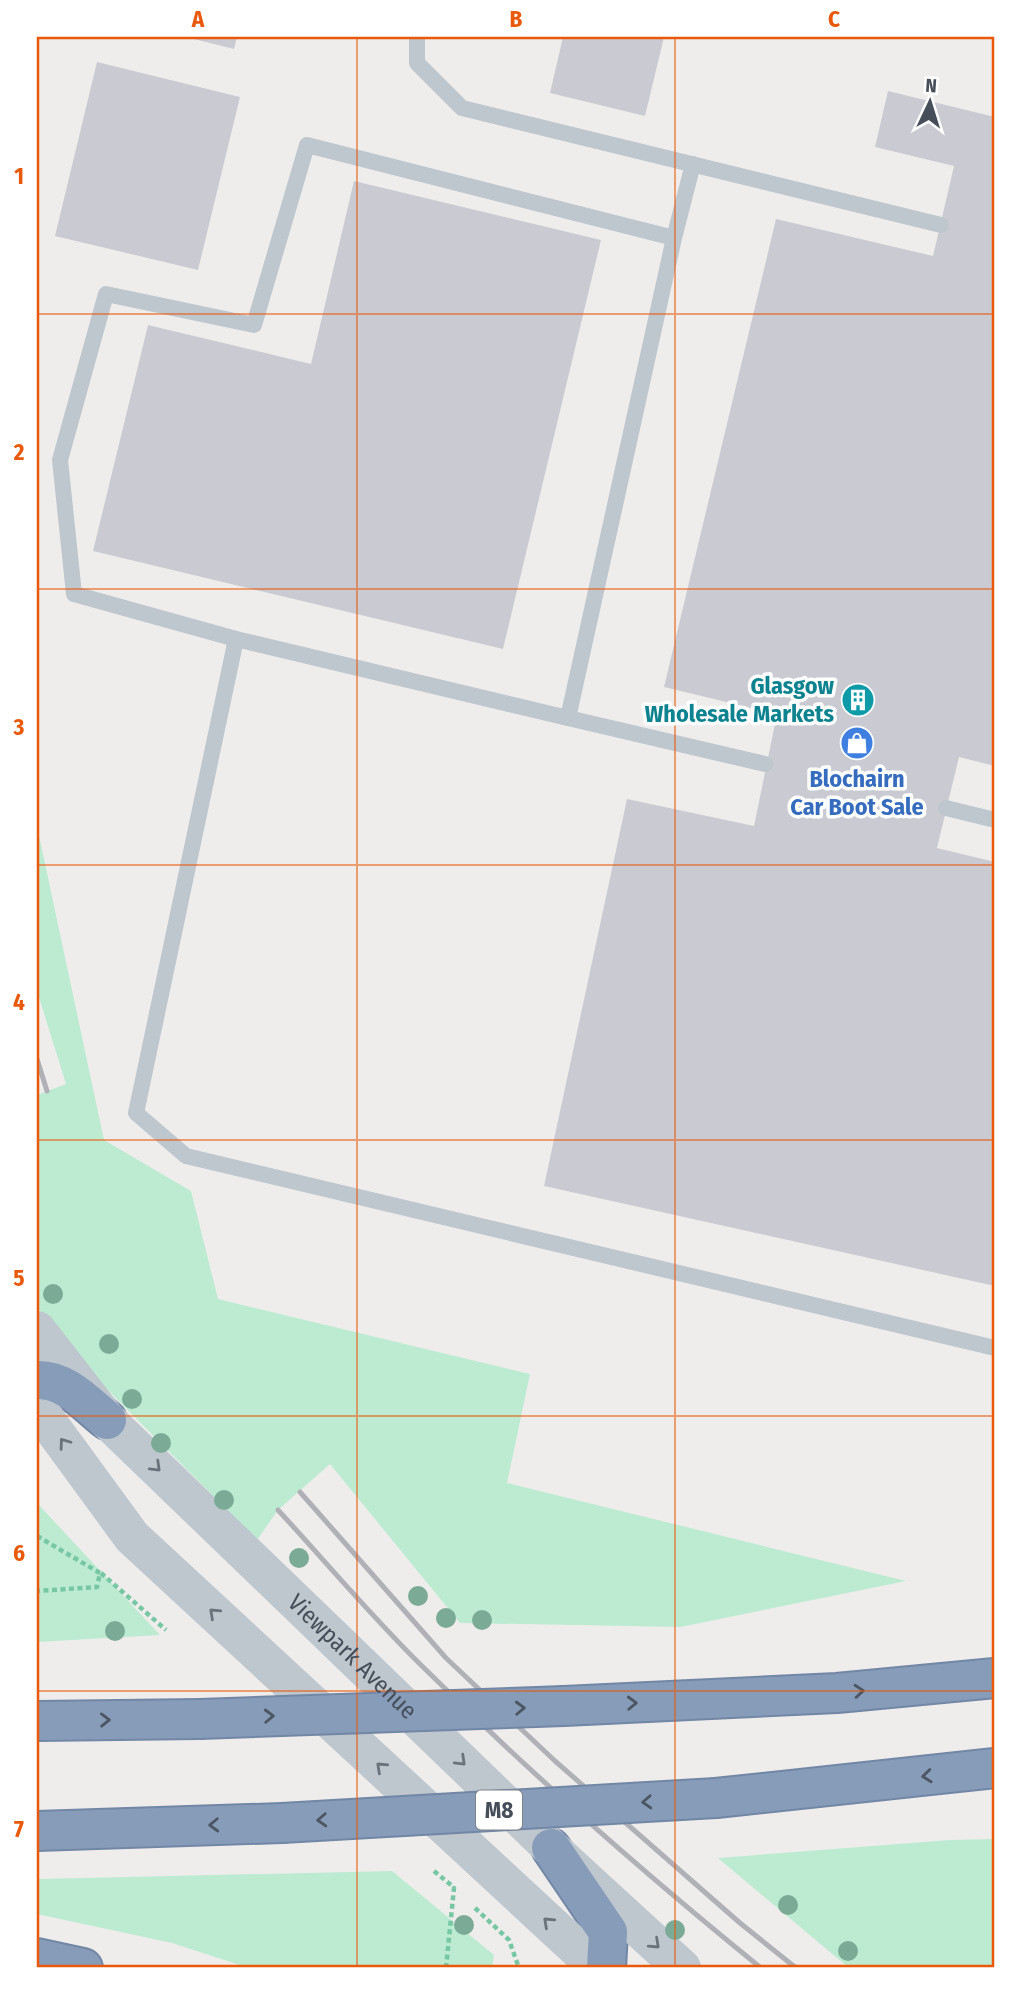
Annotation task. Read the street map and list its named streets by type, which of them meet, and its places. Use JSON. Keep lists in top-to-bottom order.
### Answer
{
  "streets": {
    "highway": ["M8"],
    "street": ["Viewpark Avenue"]
  },
  "places": {
    "building": ["Glasgow Wholesale Markets"],
    "shop": ["Blochairn Car Boot Sale"]
  },
  "north": "top",
  "grid": {
    "columns": ["A", "B", "C"],
    "rows": [
      "1",
      "2",
      "3",
      "4",
      "5",
      "6",
      "7"
    ]
  }
}
